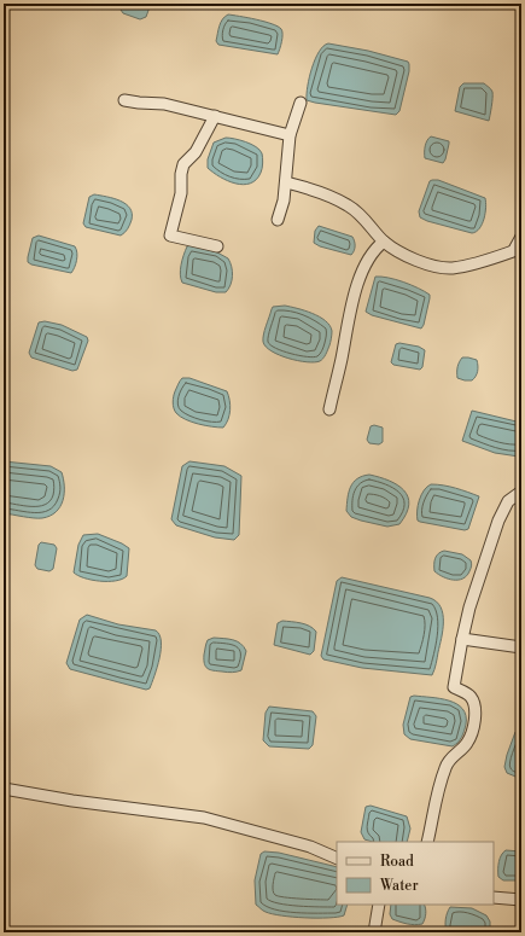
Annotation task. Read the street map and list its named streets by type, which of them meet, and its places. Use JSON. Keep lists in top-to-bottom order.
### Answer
{
  "legend": ["Road", "Water"]
}
